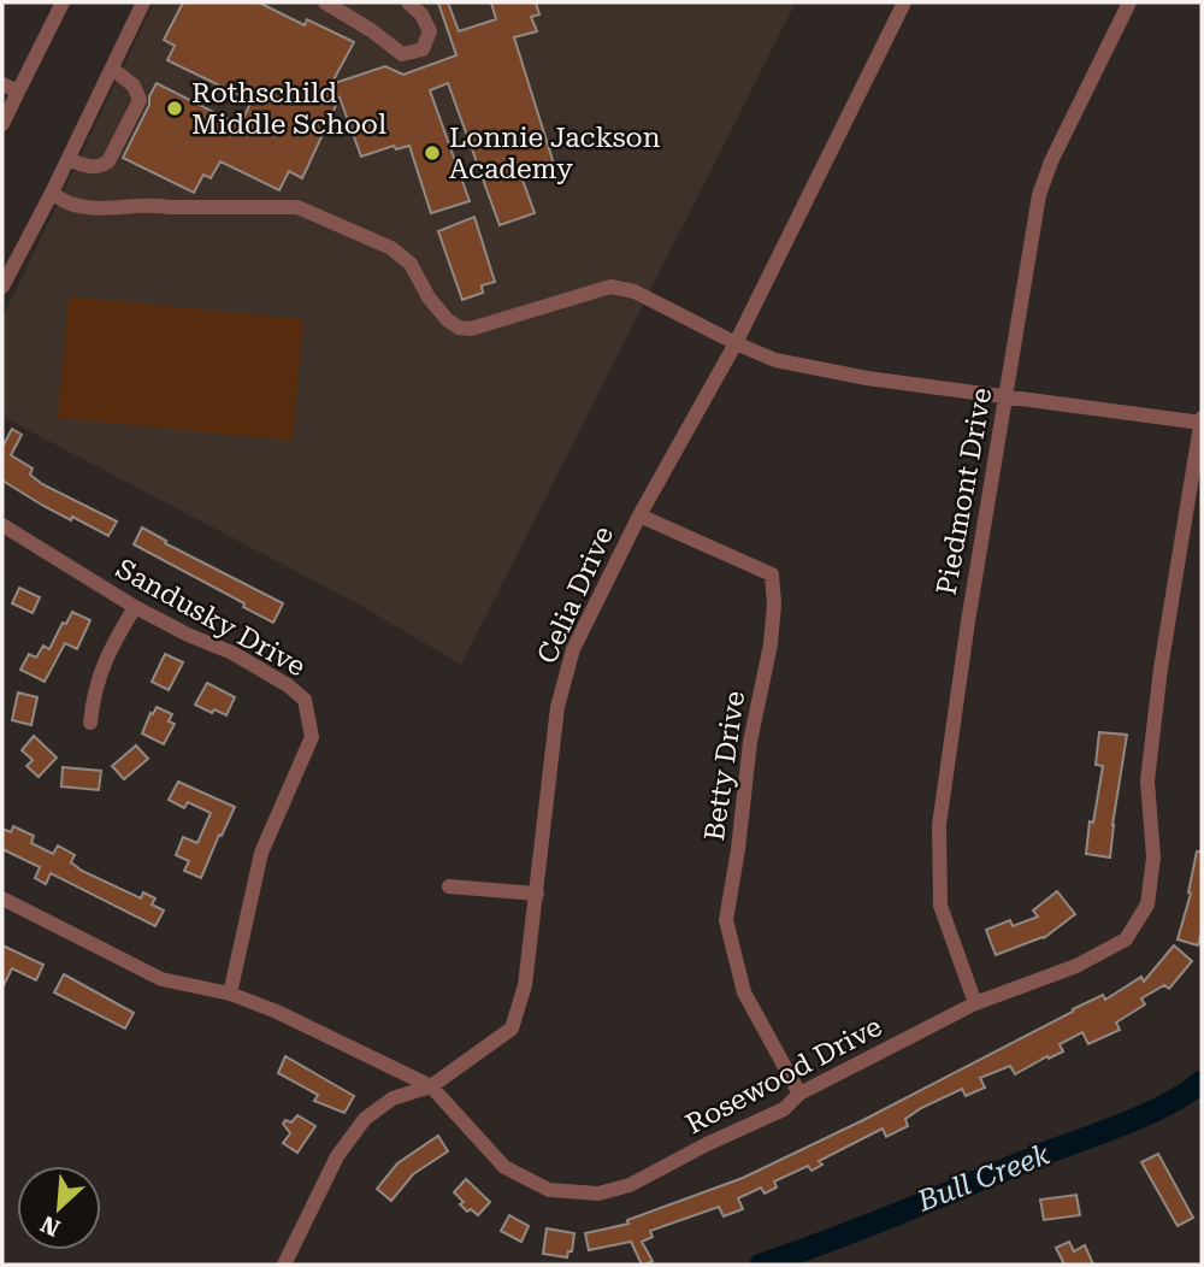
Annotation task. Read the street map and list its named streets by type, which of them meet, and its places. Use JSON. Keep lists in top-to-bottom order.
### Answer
{
  "streets": {
    "street": [
      "Piedmont Drive",
      "Celia Drive",
      "Sandusky Drive",
      "Betty Drive",
      "Rosewood Drive"
    ]
  },
  "crossings": [
    ["Piedmont Drive", "Rosewood Drive"],
    ["Celia Drive", "Betty Drive"],
    ["Celia Drive", "Rosewood Drive"],
    ["Sandusky Drive", "Rosewood Drive"],
    ["Betty Drive", "Rosewood Drive"]
  ],
  "water": ["Bull Creek"],
  "places": ["Rothschild Middle School", "Lonnie Jackson Academy"],
  "north": "bottom left"
}
